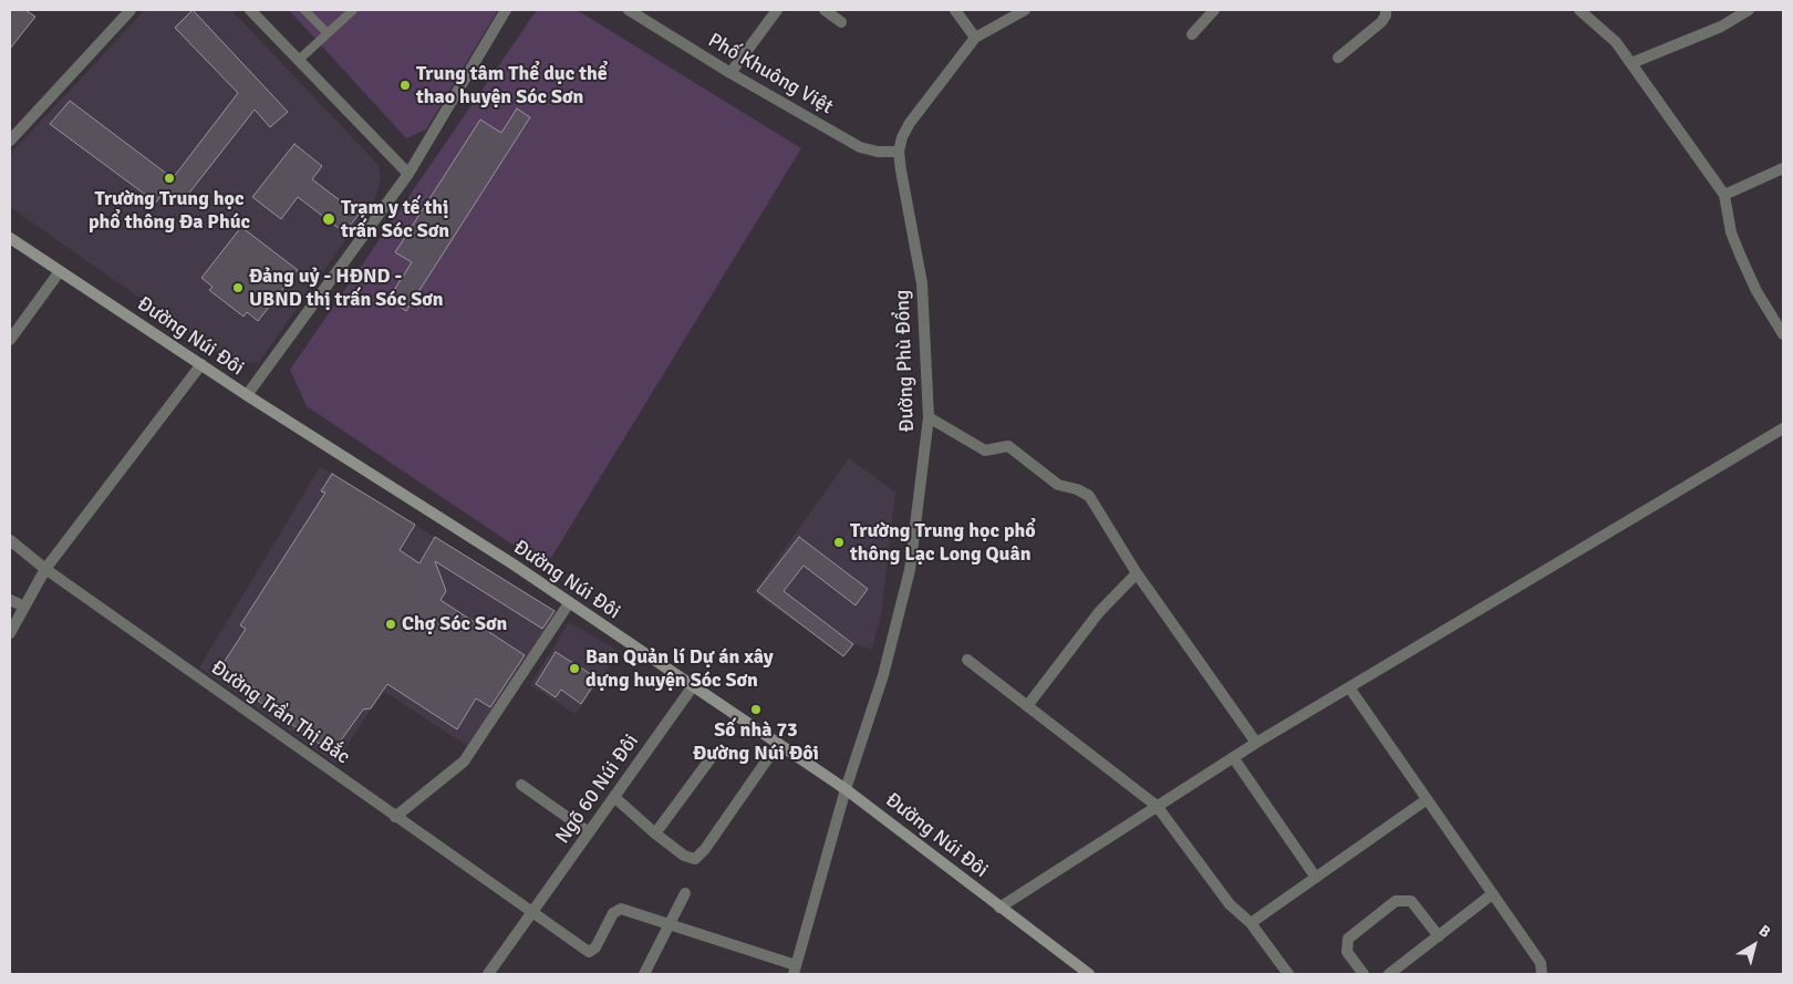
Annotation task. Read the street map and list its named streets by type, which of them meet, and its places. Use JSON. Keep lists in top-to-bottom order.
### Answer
{
  "streets": {
    "main road": ["Đường Núi Đôi"],
    "street": [
      "Phố Khuông Việt",
      "Đường Phù Đổng",
      "Đường Trần Thị Bắc",
      "Ngõ 60 Núi Đôi"
    ]
  },
  "crossings": [
    ["Phố Khuông Việt", "Đường Phù Đổng"],
    ["Đường Núi Đôi", "Đường Phù Đổng"],
    ["Đường Núi Đôi", "Ngõ 60 Núi Đôi"],
    ["Đường Trần Thị Bắc", "Ngõ 60 Núi Đôi"]
  ],
  "places": [
    "Trung tâm Thể dục thể thao huyện Sóc Sơn",
    "Trường Trung học phổ thông Đa Phúc",
    "Trạm y tế thị trấn Sóc Sơn",
    "Đảng uỷ - HĐND - UBND thị trấn Sóc Sơn",
    "Trường Trung học phổ thông Lạc Long Quân",
    "Chợ Sóc Sơn",
    "Ban Quản lí Dự án xây dựng huyện Sóc Sơn",
    "Số nhà 73 Đường Núi Đôi"
  ],
  "north": "top right"
}
